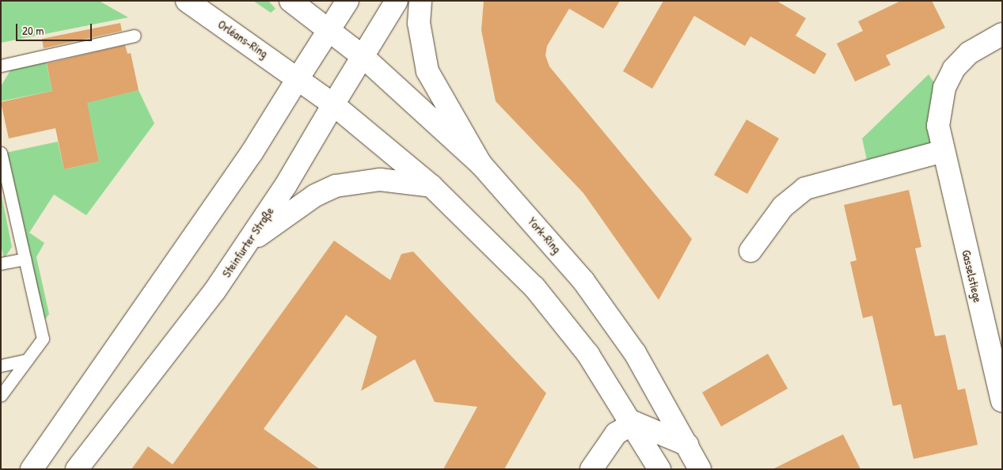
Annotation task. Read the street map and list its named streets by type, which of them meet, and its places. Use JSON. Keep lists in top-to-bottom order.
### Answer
{
  "streets": {
    "main road": [
      "Orléans-Ring",
      "York-Ring",
      "Steinfurter Straße",
      "Gasselstiege"
    ]
  },
  "crossings": [
    ["Orléans-Ring", "Steinfurter Straße"],
    ["York-Ring", "Steinfurter Straße"]
  ],
  "scale_bar": "20 m"
}
